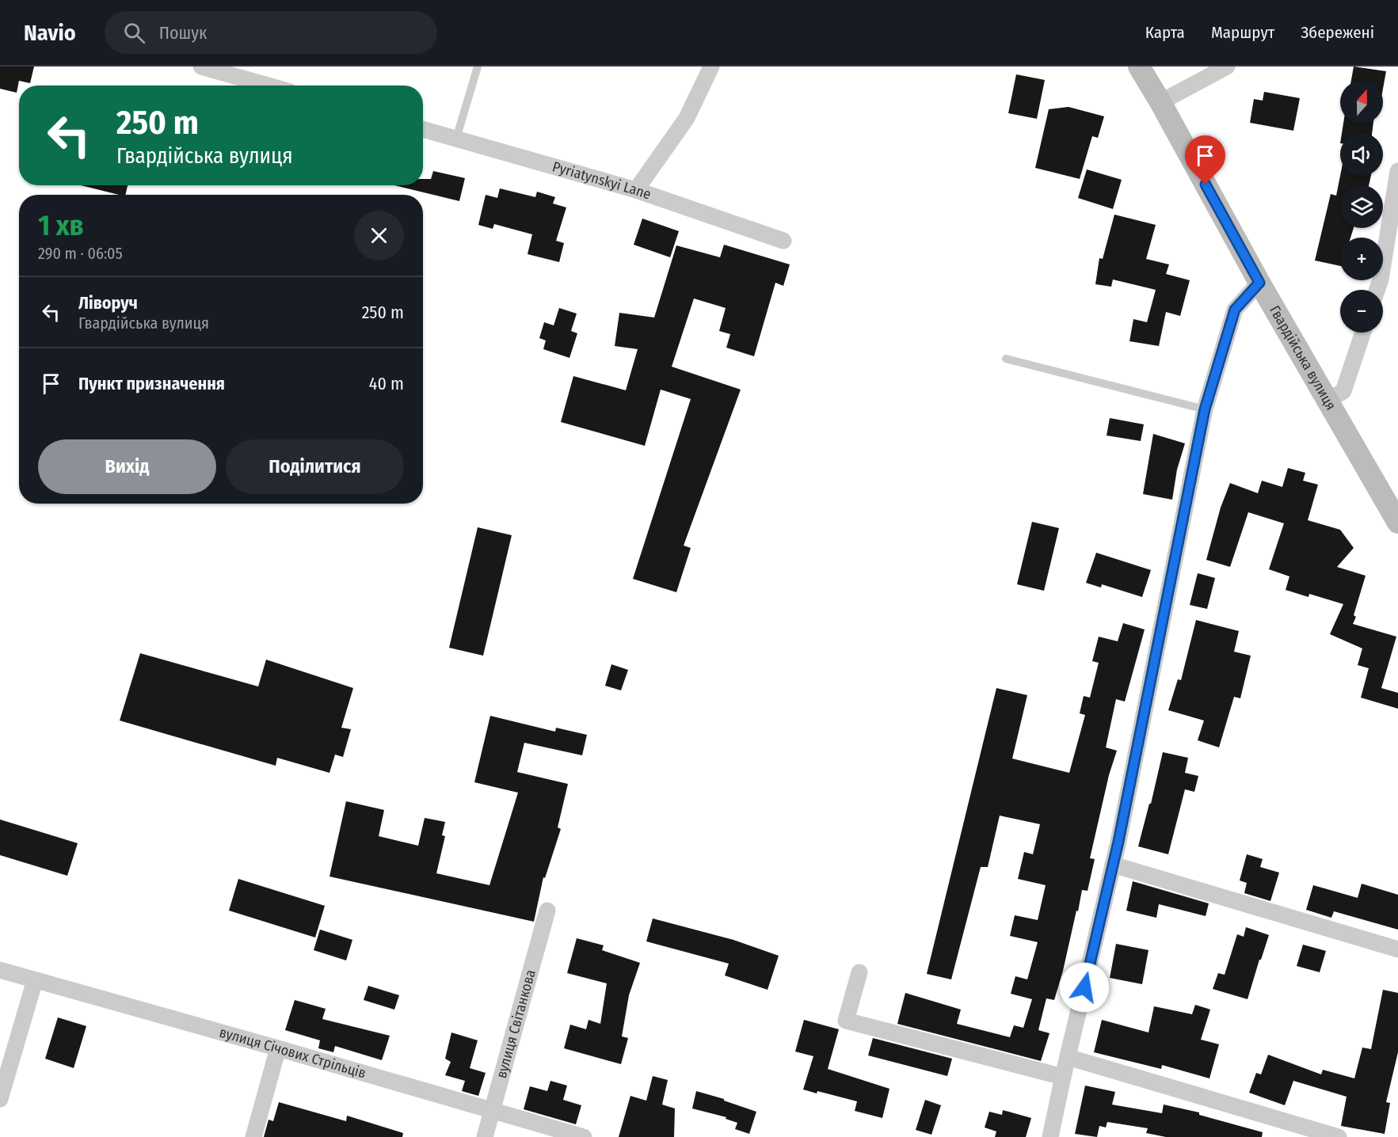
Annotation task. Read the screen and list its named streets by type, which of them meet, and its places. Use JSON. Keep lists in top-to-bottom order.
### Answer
{
  "streets": {
    "main road": ["Гвардійська вулиця"],
    "street": ["Pyriatynskyi Lane", "вулиця Світанкова", "вулиця Січових Стрільців"]
  },
  "crossings": [
    ["вулиця Світанкова", "вулиця Січових Стрільців"]
  ],
  "north": "top",
  "page": {
    "header": "Navio",
    "search": "Пошук",
    "nav": ["Карта", "Маршрут", "Збережені"],
    "map_buttons": ["+", "−"],
    "turn": ["250 m", "Гвардійська вулиця"],
    "heading": ["1 хв", "290 m · 06:05"],
    "list": [
      {
        "name": "Ліворуч",
        "note": "Гвардійська вулиця",
        "value": "250 m"
      },
      {
        "name": "Пункт призначення",
        "value": "40 m"
      }
    ],
    "buttons": ["Вихід", "Поділитися"]
  }
}
